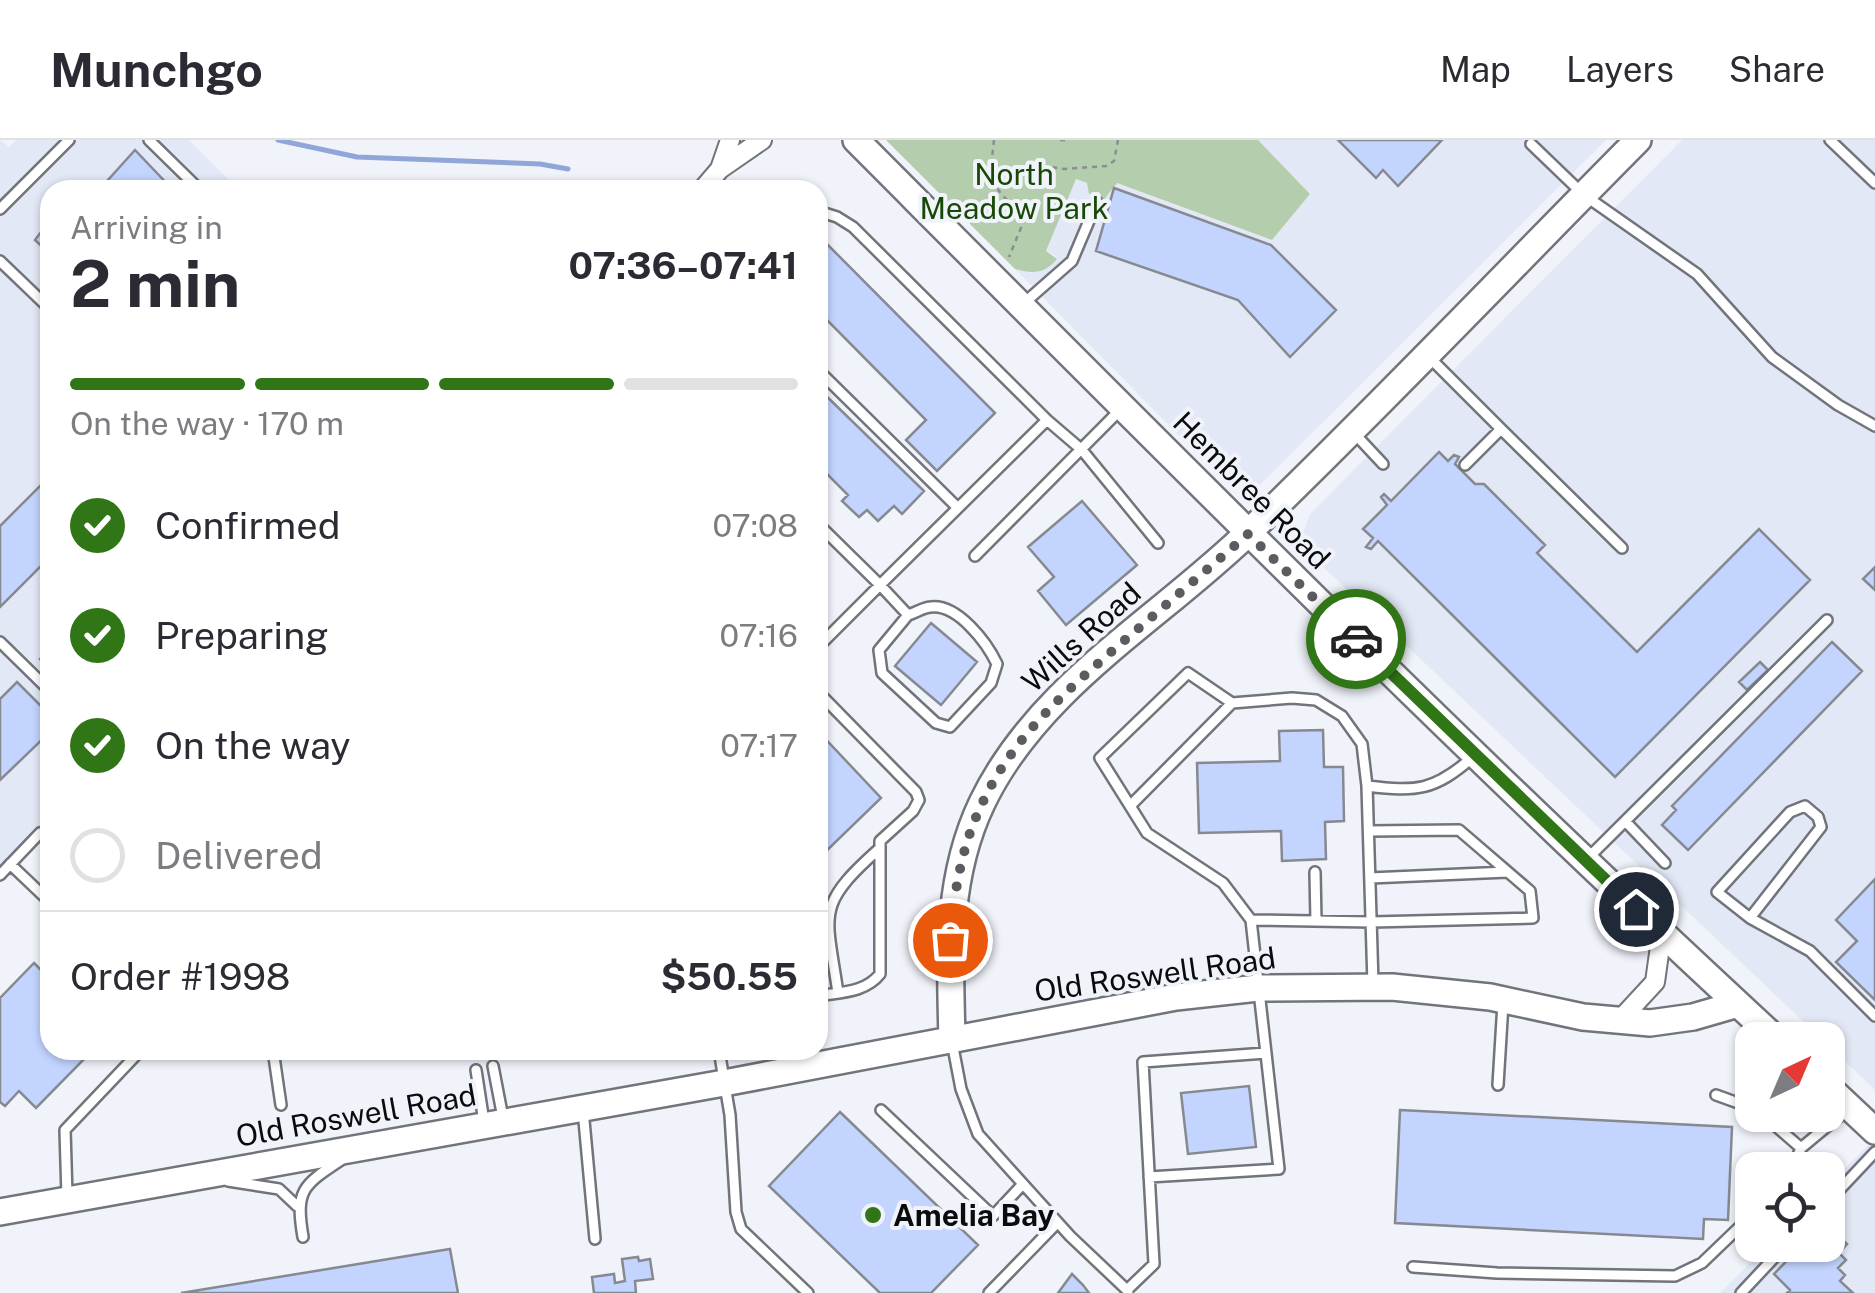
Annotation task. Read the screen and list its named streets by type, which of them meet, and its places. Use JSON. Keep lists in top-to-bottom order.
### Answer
{
  "streets": {
    "street": ["Hembree Road", "Wills Road", "Old Roswell Road"]
  },
  "crossings": [
    ["Hembree Road", "Wills Road"],
    ["Hembree Road", "Old Roswell Road"],
    ["Wills Road", "Old Roswell Road"]
  ],
  "parks": ["North Meadow Park"],
  "places": ["Amelia Bay"],
  "north": "top right",
  "page": {
    "header": "Munchgo",
    "nav": ["Map", "Layers", "Share"],
    "heading": ["2 min", "Arriving in", "07:36–07:41"],
    "panel": ["Order #1998", "$50.55"],
    "bar": "On the way · 170 m",
    "list": [
      ["Confirmed", "07:08"],
      ["Preparing", "07:16"],
      ["On the way", "07:17"],
      "Delivered"
    ]
  }
}
